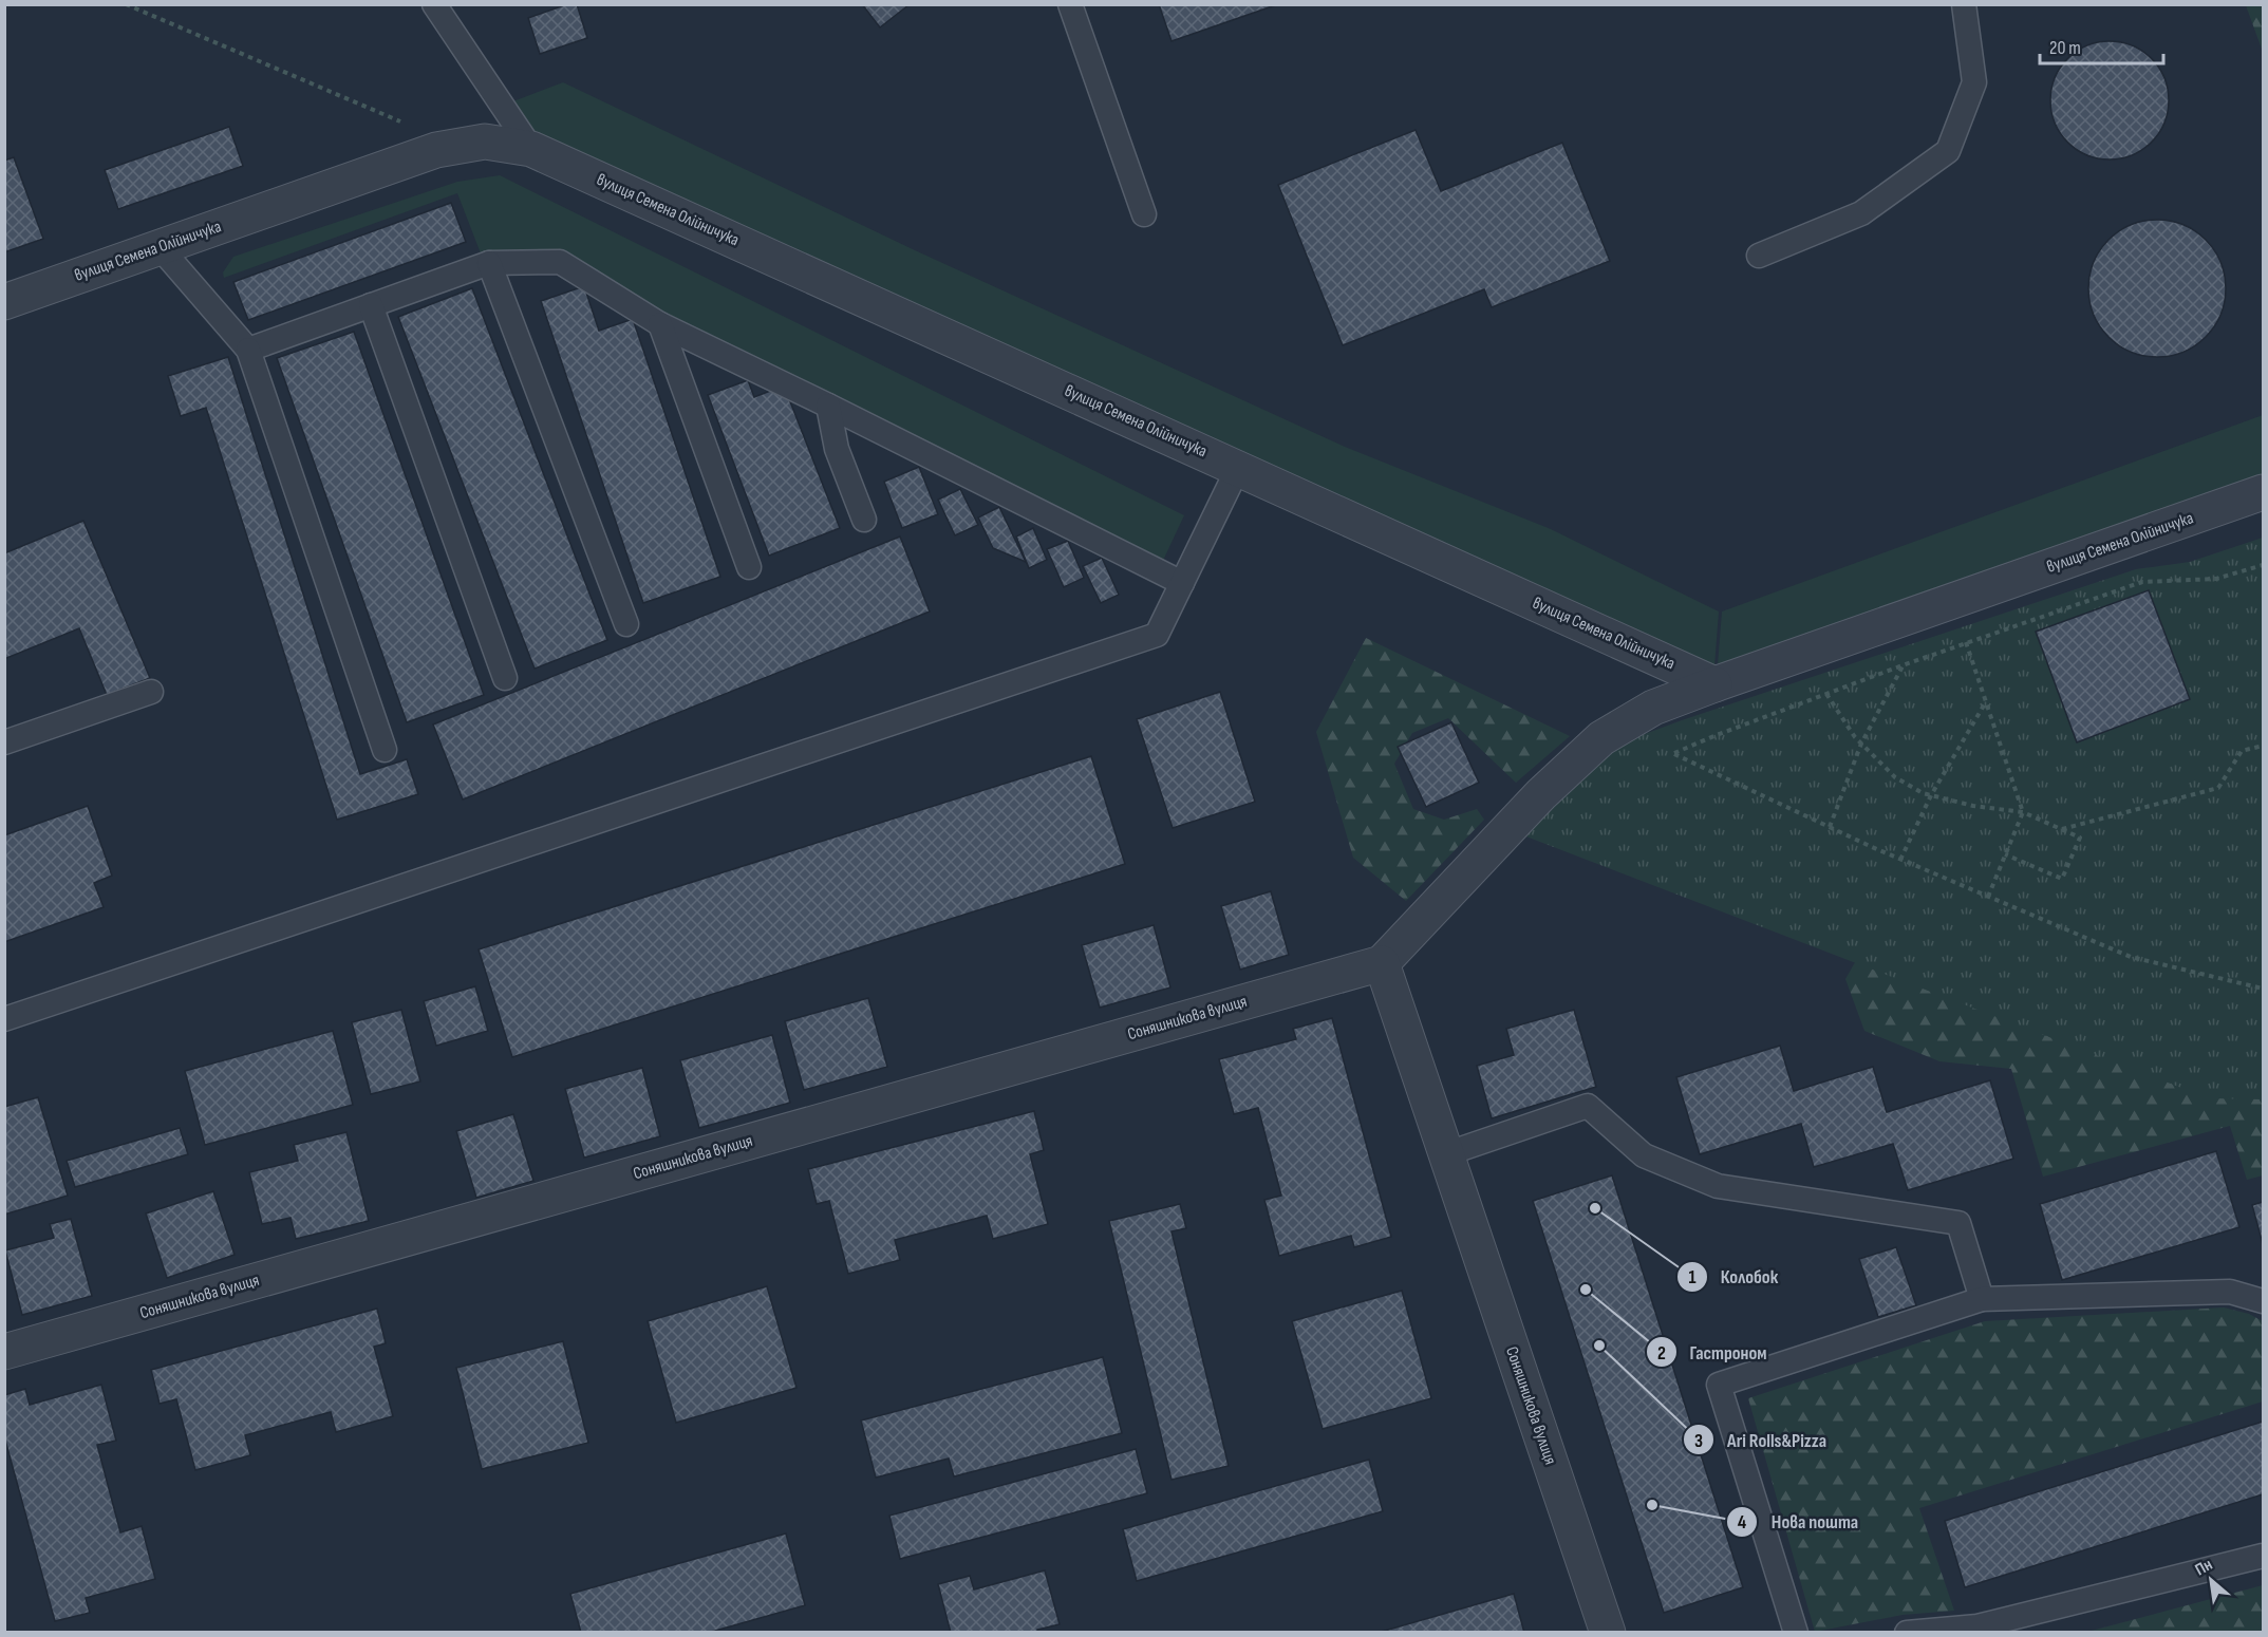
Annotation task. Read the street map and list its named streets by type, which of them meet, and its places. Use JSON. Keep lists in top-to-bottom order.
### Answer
{
  "streets": {
    "street": ["вулиця Семена Олійничука", "Соняшникова вулиця"]
  },
  "places": [
    "Колобок",
    "Гастроном",
    "Ari Rolls&Pizza",
    "Нова пошта"
  ],
  "scale_bar": "20 m",
  "north": "top left"
}
